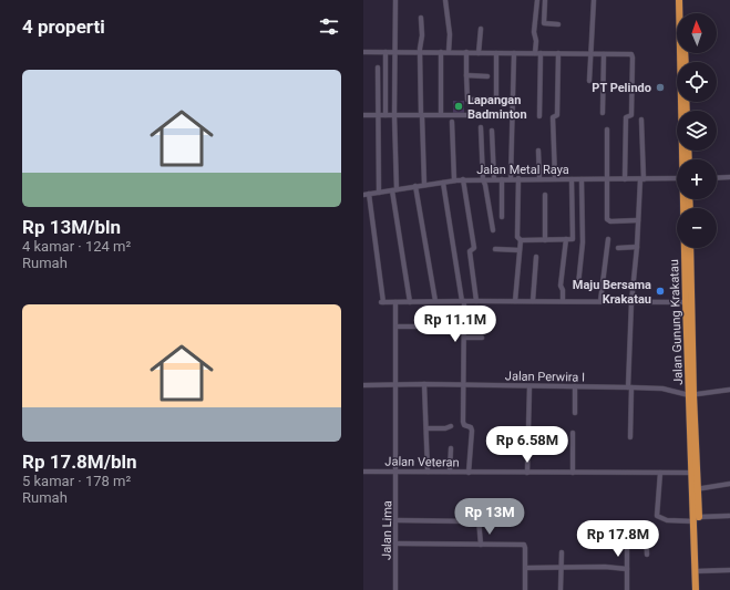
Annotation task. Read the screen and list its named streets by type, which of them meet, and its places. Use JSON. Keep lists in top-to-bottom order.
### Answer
{
  "streets": {
    "highway": ["Jalan Gunung Krakatau"],
    "street": [
      "Jalan Metal Raya",
      "Jalan Perwira I",
      "Jalan Veteran",
      "Jalan Lima"
    ]
  },
  "crossings": [
    ["Jalan Gunung Krakatau", "Jalan Perwira I"],
    ["Jalan Gunung Krakatau", "Jalan Veteran"],
    ["Jalan Perwira I", "Jalan Lima"],
    ["Jalan Veteran", "Jalan Lima"]
  ],
  "places": ["PT Pelindo", "Lapangan Badminton", "Maju Bersama Krakatau"],
  "north": "top",
  "page": {
    "heading": "4 properti",
    "map_buttons": ["+", "−"],
    "list": [
      {
        "name": "Rp 13M/bln",
        "note": "4 kamar · 124 m² · Rumah"
      },
      {
        "name": "Rp 17.8M/bln",
        "note": "5 kamar · 178 m² · Rumah"
      }
    ],
    "price": [
      "Rp 11.1M",
      "Rp 6.58M",
      "Rp 13M",
      "Rp 17.8M"
    ]
  }
}
